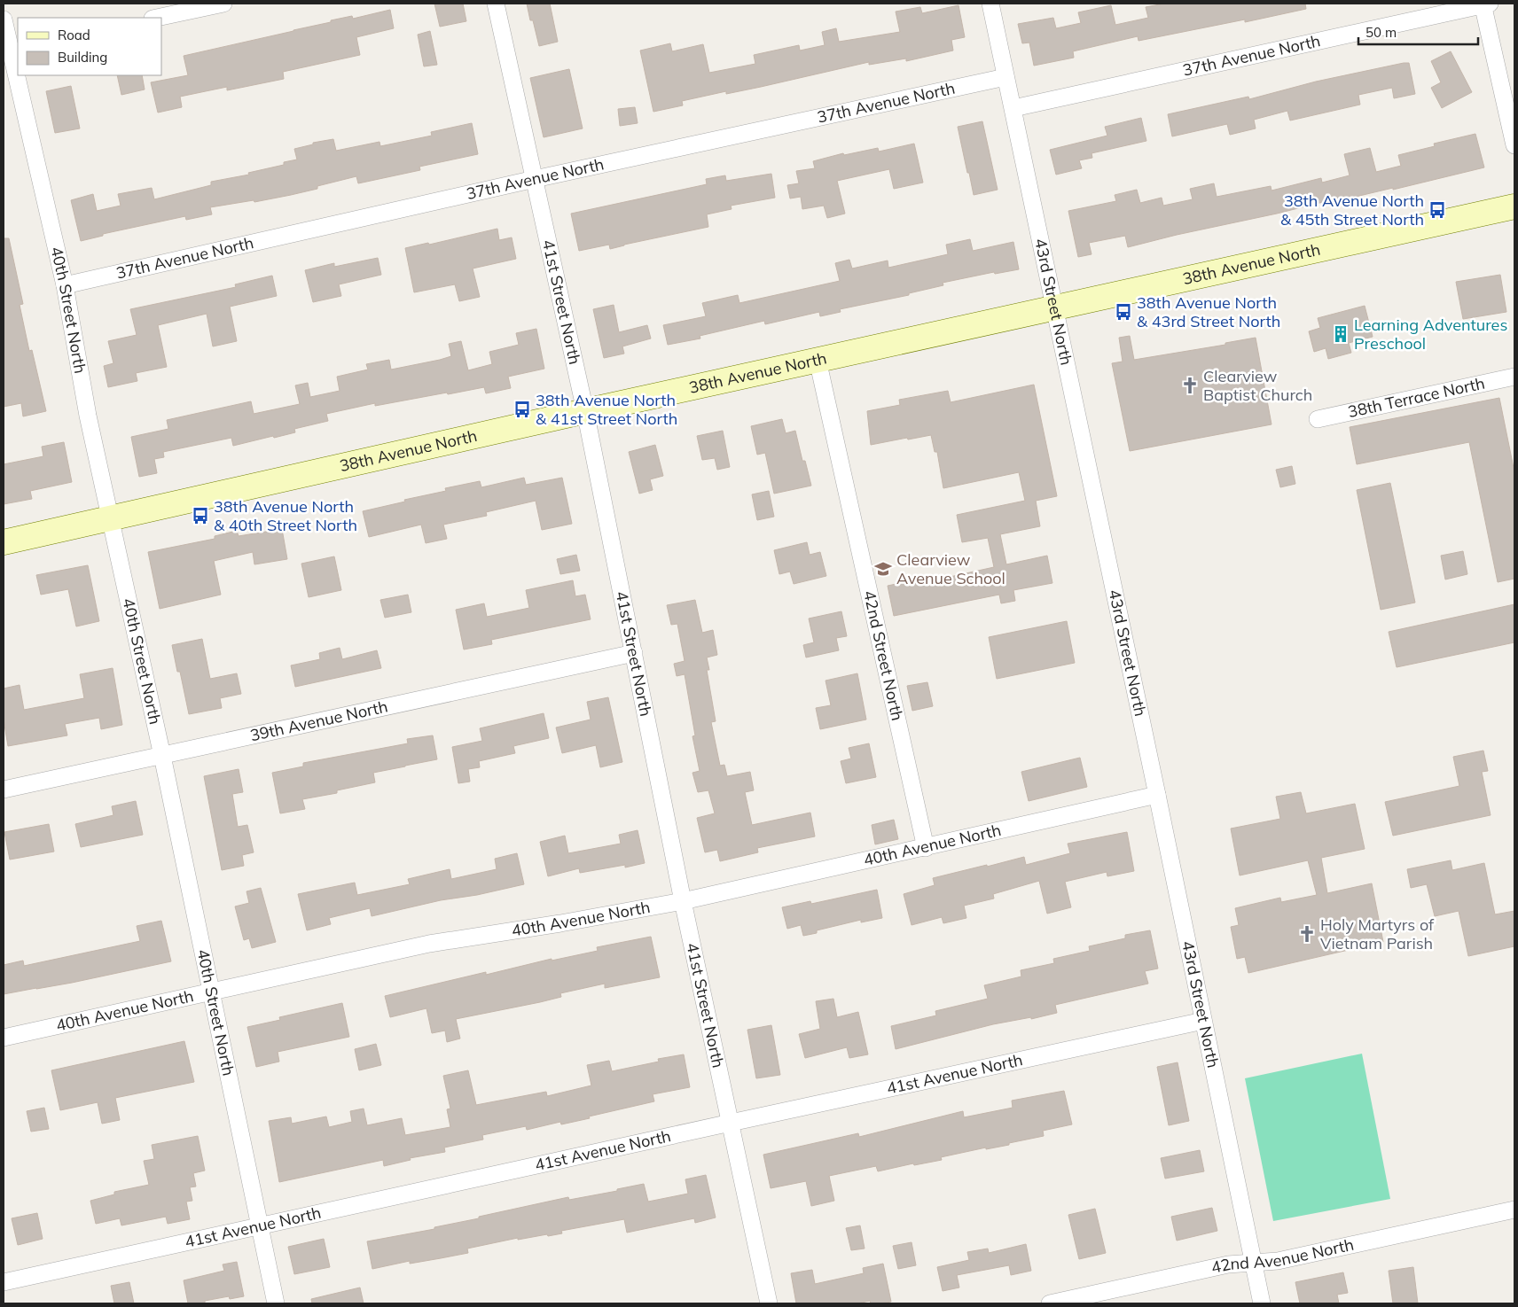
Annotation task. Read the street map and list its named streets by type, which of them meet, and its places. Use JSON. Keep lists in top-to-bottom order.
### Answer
{
  "streets": {
    "main road": ["38th Avenue North"],
    "street": [
      "37th Avenue North",
      "41st Street North",
      "43rd Street North",
      "40th Street North",
      "38th Terrace North",
      "42nd Street North",
      "39th Avenue North",
      "40th Avenue North",
      "41st Avenue North",
      "42nd Avenue North"
    ]
  },
  "crossings": [
    ["37th Avenue North", "41st Street North"],
    ["37th Avenue North", "43rd Street North"],
    ["37th Avenue North", "40th Street North"],
    ["38th Avenue North", "41st Street North"],
    ["38th Avenue North", "43rd Street North"],
    ["38th Avenue North", "40th Street North"],
    ["38th Avenue North", "42nd Street North"],
    ["41st Street North", "39th Avenue North"],
    ["41st Street North", "40th Avenue North"],
    ["41st Street North", "41st Avenue North"],
    ["43rd Street North", "40th Avenue North"],
    ["43rd Street North", "41st Avenue North"],
    ["43rd Street North", "42nd Avenue North"],
    ["40th Street North", "39th Avenue North"],
    ["40th Street North", "40th Avenue North"],
    ["40th Street North", "41st Avenue North"],
    ["42nd Street North", "40th Avenue North"]
  ],
  "places": {
    "bus stop": [
      "38th Avenue North & 45th Street North",
      "38th Avenue North & 43rd Street North",
      "38th Avenue North & 41st Street North",
      "38th Avenue North & 40th Street North"
    ],
    "building": ["Learning Adventures Preschool"],
    "church": ["Clearview Baptist Church", "Holy Martyrs of Vietnam Parish"],
    "school or university": ["Clearview Avenue School"]
  },
  "legend": ["Road", "Building"],
  "scale_bar": "50 m"
}
